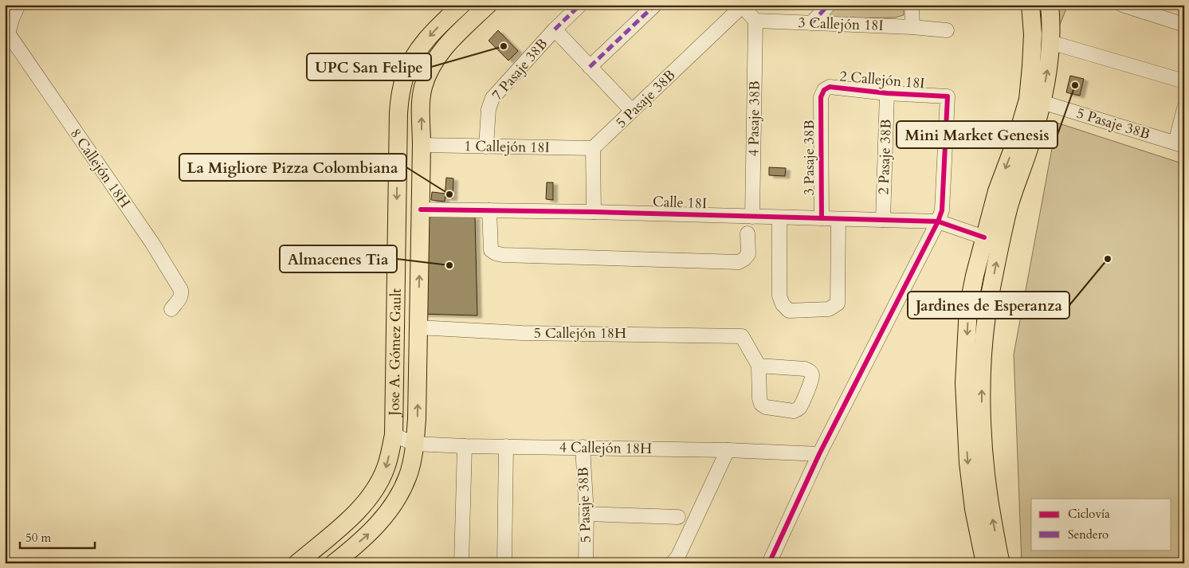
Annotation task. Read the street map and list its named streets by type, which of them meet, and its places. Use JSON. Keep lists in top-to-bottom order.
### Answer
{
  "streets": {
    "main road": ["Jose A. Gómez Gault"],
    "street": [
      "3 Callejón 18I",
      "7 Pasaje 38B",
      "2 Callejón 18I",
      "5 Pasaje 38B",
      "4 Pasaje 38B",
      "1 Callejón 18I",
      "2 Pasaje 38B",
      "3 Pasaje 38B",
      "8 Callejón 18H",
      "Calle 18I",
      "5 Callejón 18H",
      "4 Callejón 18H"
    ]
  },
  "crossings": [
    ["3 Callejón 18I", "4 Pasaje 38B"],
    ["7 Pasaje 38B", "1 Callejón 18I"],
    ["2 Callejón 18I", "2 Pasaje 38B"],
    ["2 Callejón 18I", "3 Pasaje 38B"],
    ["2 Callejón 18I", "Calle 18I"],
    ["5 Pasaje 38B", "1 Callejón 18I"],
    ["5 Pasaje 38B", "4 Callejón 18H"],
    ["4 Pasaje 38B", "Calle 18I"],
    ["1 Callejón 18I", "Jose A. Gómez Gault"],
    ["2 Pasaje 38B", "Calle 18I"],
    ["3 Pasaje 38B", "Calle 18I"],
    ["Calle 18I", "Jose A. Gómez Gault"],
    ["5 Callejón 18H", "Jose A. Gómez Gault"],
    ["Jose A. Gómez Gault", "4 Callejón 18H"]
  ],
  "places": [
    "UPC San Felipe",
    "Mini Market Genesis",
    "La Migliore Pizza Colombiana",
    "Jardines de Esperanza",
    "Almacenes Tia"
  ],
  "legend": ["Ciclovía", "Sendero"],
  "scale_bar": "50 m"
}
